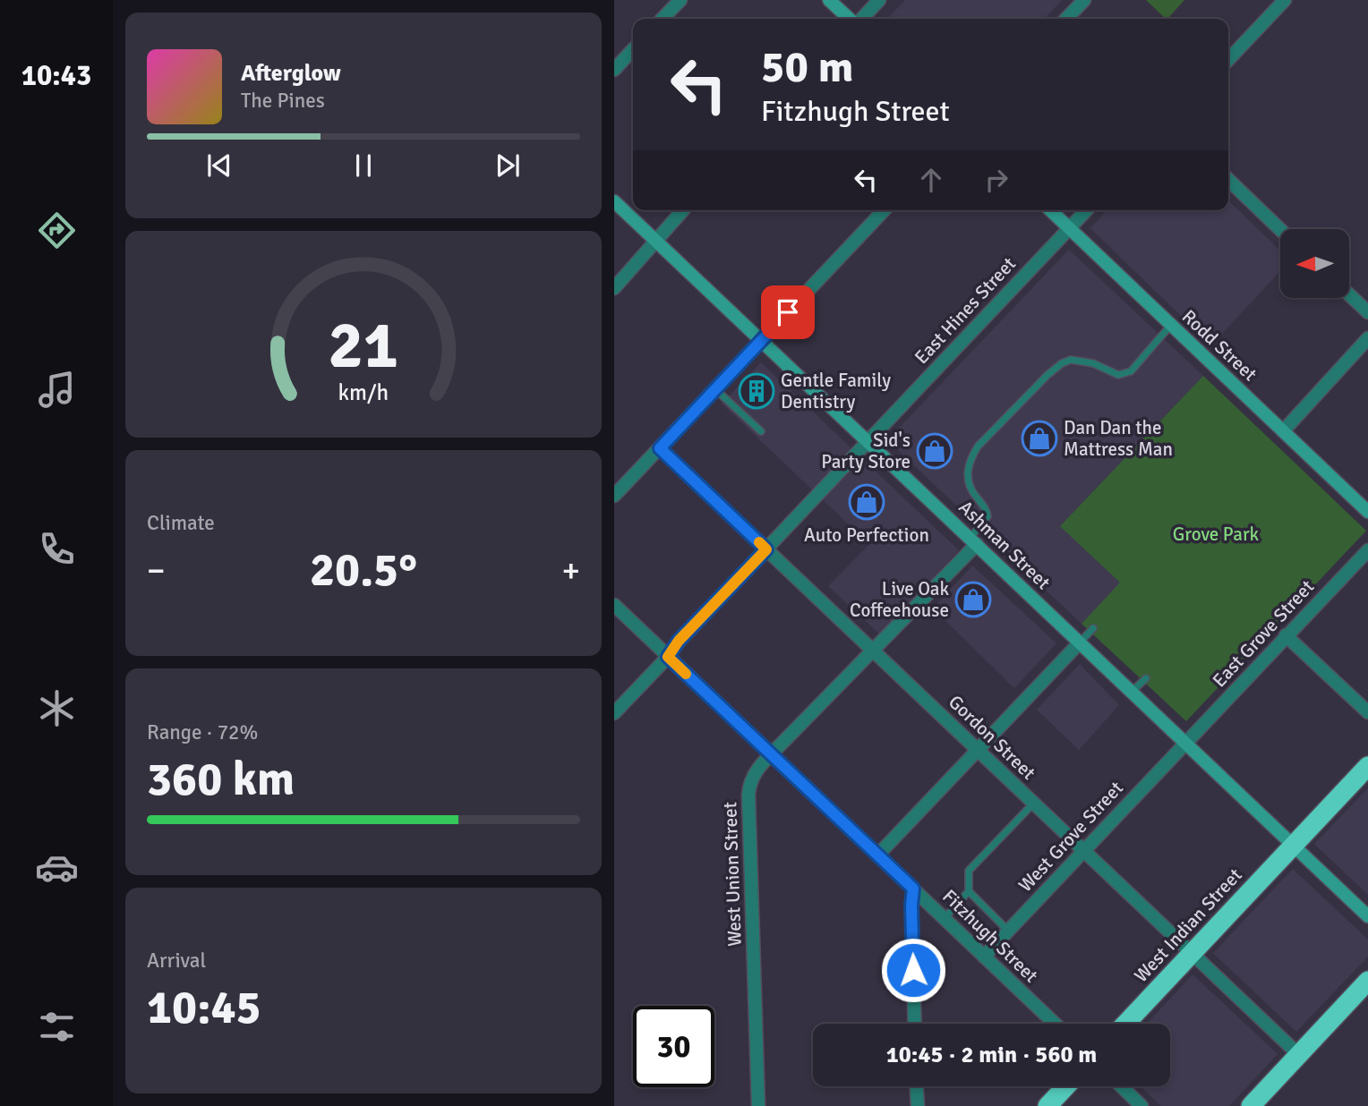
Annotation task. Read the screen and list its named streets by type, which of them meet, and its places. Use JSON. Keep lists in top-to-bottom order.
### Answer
{
  "streets": {
    "highway": ["West Indian Street"],
    "street": [
      "East Hines Street",
      "Rodd Street",
      "Ashman Street",
      "East Grove Street",
      "Gordon Street",
      "West Grove Street",
      "West Union Street",
      "Fitzhugh Street"
    ]
  },
  "crossings": [
    ["East Hines Street", "Rodd Street"],
    ["East Hines Street", "Ashman Street"],
    ["East Hines Street", "Gordon Street"],
    ["East Hines Street", "Fitzhugh Street"],
    ["Ashman Street", "East Grove Street"],
    ["Ashman Street", "West Grove Street"],
    ["Ashman Street", "West Union Street"],
    ["Ashman Street", "West Indian Street"],
    ["East Grove Street", "West Grove Street"],
    ["Gordon Street", "West Grove Street"],
    ["Gordon Street", "West Union Street"],
    ["Gordon Street", "West Indian Street"],
    ["West Grove Street", "Fitzhugh Street"],
    ["West Union Street", "Fitzhugh Street"]
  ],
  "parks": ["Grove Park"],
  "places": {
    "building": ["Gentle Family Dentistry"],
    "shop": [
      "Dan Dan the Mattress Man",
      "Sid's Party Store",
      "Auto Perfection",
      "Live Oak Coffeehouse"
    ]
  },
  "north": "left",
  "page": {
    "tabs": "10:43",
    "turn": ["50 m", "Fitzhugh Street"],
    "song": ["Afterglow", "The Pines"],
    "tile": [
      "Climate",
      ["Range · 72%", "360 km"],
      ["Arrival", "10:45"]
    ],
    "heat": ["−", "20.5°", "+"],
    "limit": "30",
    "trip": "10:45 · 2 min · 560 m",
    "gauge": ["21", "km/h"]
  }
}
